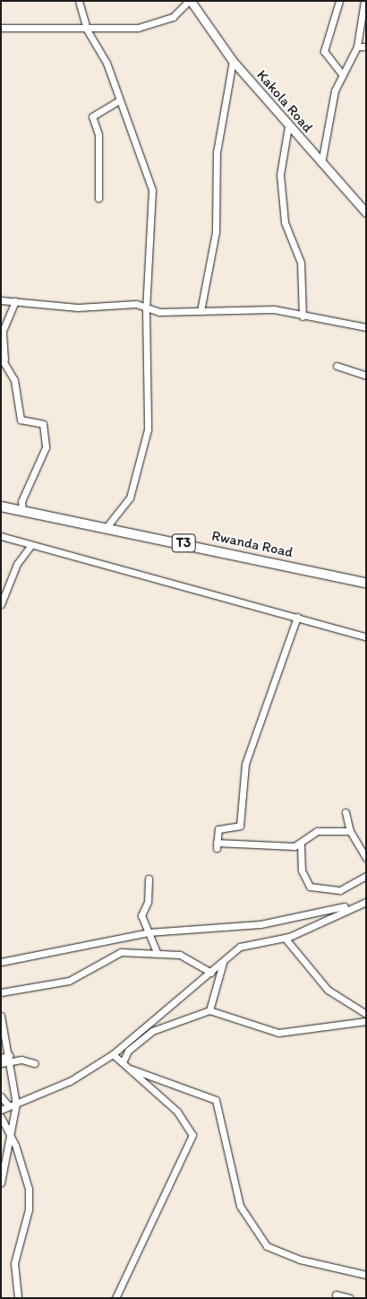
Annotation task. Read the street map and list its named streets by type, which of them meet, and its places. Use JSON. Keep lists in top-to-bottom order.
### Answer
{
  "streets": {
    "highway": ["T3", "Rwanda Road"],
    "main road": ["Kakola Road"]
  }
}
